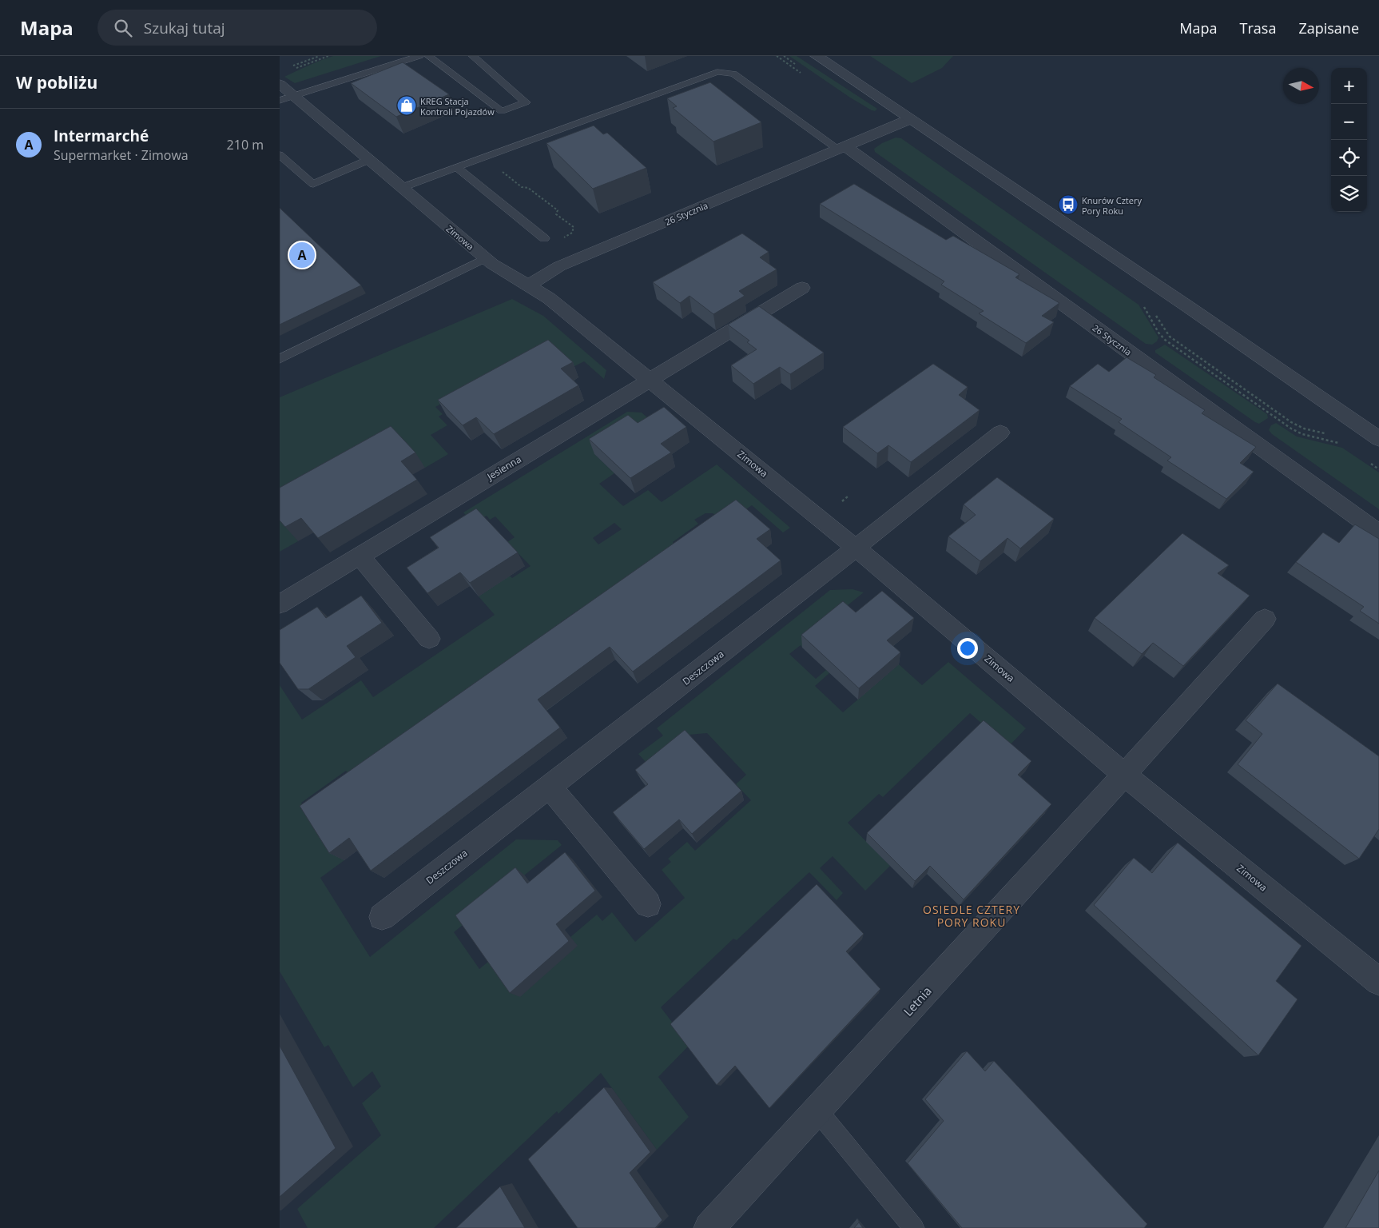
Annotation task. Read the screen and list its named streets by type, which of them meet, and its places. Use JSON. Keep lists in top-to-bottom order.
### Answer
{
  "streets": {
    "street": [
      "26 Stycznia",
      "Zimowa",
      "Jesienna",
      "Deszczowa",
      "Letnia"
    ]
  },
  "crossings": [
    ["26 Stycznia", "Zimowa"],
    ["Zimowa", "Jesienna"],
    ["Zimowa", "Deszczowa"],
    ["Zimowa", "Letnia"]
  ],
  "districts": ["OSIEDLE CZTERY PORY ROKU"],
  "places": {
    "shop": ["KREG Stacja Kontroli Pojazdów"],
    "bus stop": ["Knurów Cztery Pory Roku"]
  },
  "north": "right",
  "page": {
    "header": "Mapa",
    "search": "Szukaj tutaj",
    "nav": ["Mapa", "Trasa", "Zapisane"],
    "heading": "W pobliżu",
    "map_buttons": ["+", "−"],
    "list": [
      {
        "mark": "A",
        "name": "Intermarché",
        "note": "Supermarket · Zimowa",
        "value": "210 m"
      }
    ],
    "pins": "A"
  }
}
